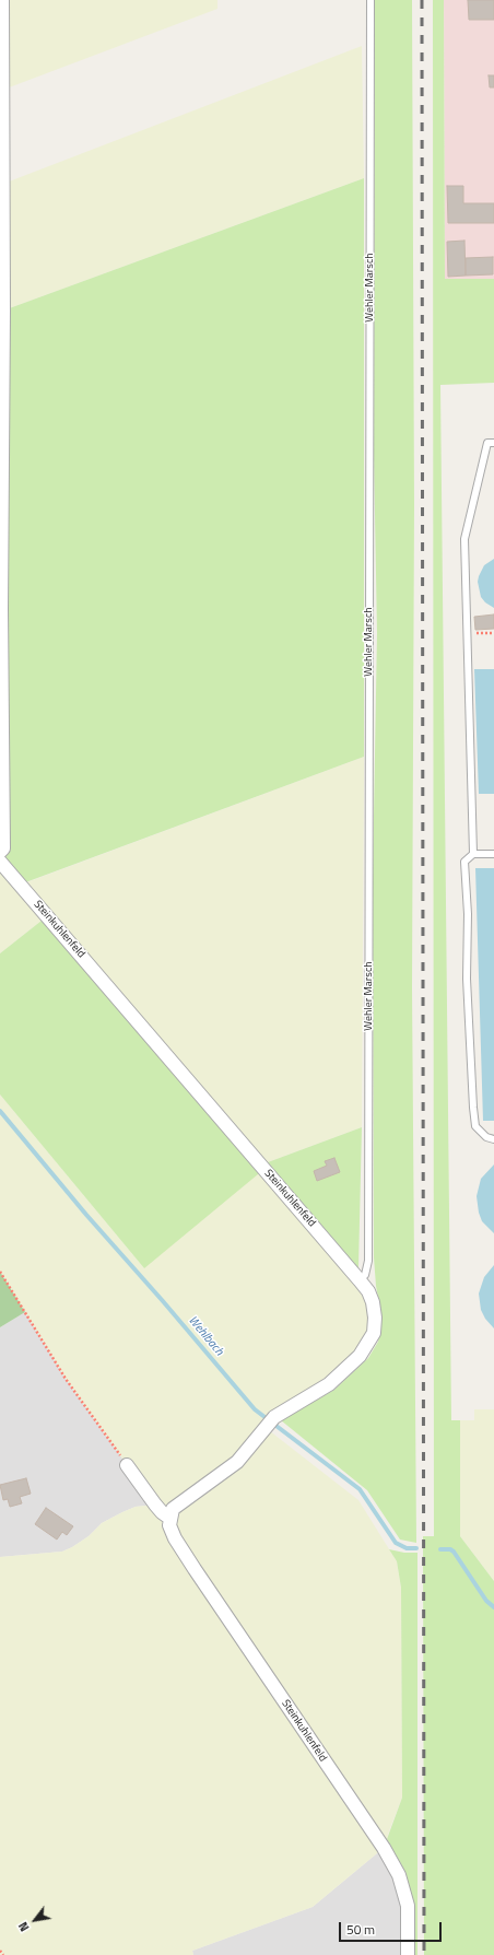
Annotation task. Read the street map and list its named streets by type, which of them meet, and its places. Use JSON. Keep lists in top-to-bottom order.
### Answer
{
  "streets": {
    "street": ["Steinkuhlenfeld"],
    "lane": ["Wehler Marsch"]
  },
  "crossings": [
    ["Wehler Marsch", "Steinkuhlenfeld"]
  ],
  "water": ["Wehlbach"],
  "scale_bar": "50 m",
  "north": "bottom left"
}
